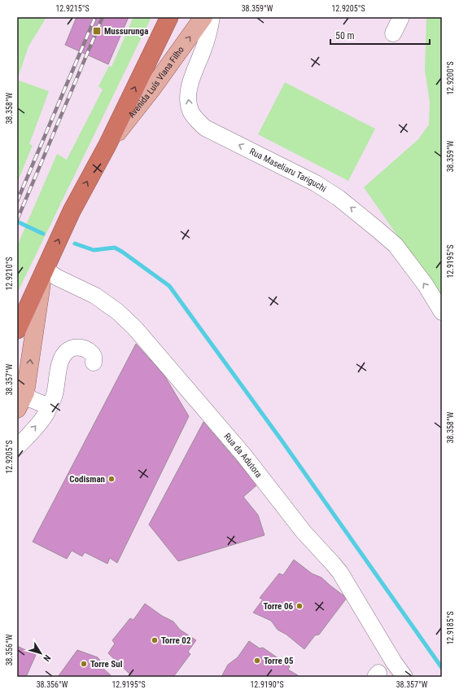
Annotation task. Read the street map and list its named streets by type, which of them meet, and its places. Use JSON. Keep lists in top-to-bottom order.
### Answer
{
  "streets": {
    "highway": ["Avenida Luís Viana Filho"],
    "street": ["Rua Maseliaru Tariguchi", "Rua da Adutora"]
  },
  "crossings": [
    ["Avenida Luís Viana Filho", "Rua da Adutora"]
  ],
  "one_way": ["Avenida Luís Viana Filho", "Rua Maseliaru Tariguchi"],
  "places": {
    "transit": ["Mussurunga"],
    "other": [
      "Codisman",
      "Torre 06",
      "Torre 02",
      "Torre 05",
      "Torre Sul"
    ]
  },
  "scale_bar": "50 m",
  "north": "bottom right",
  "coordinates": [
    "12.9215°S",
    "38.359°W",
    "12.9205°S",
    "12.9200°S",
    "38.358°W",
    "12.9195°S",
    "12.9210°S",
    "38.357°W",
    "12.9185°S",
    "38.356°W",
    "12.9190°S"
  ]
}
